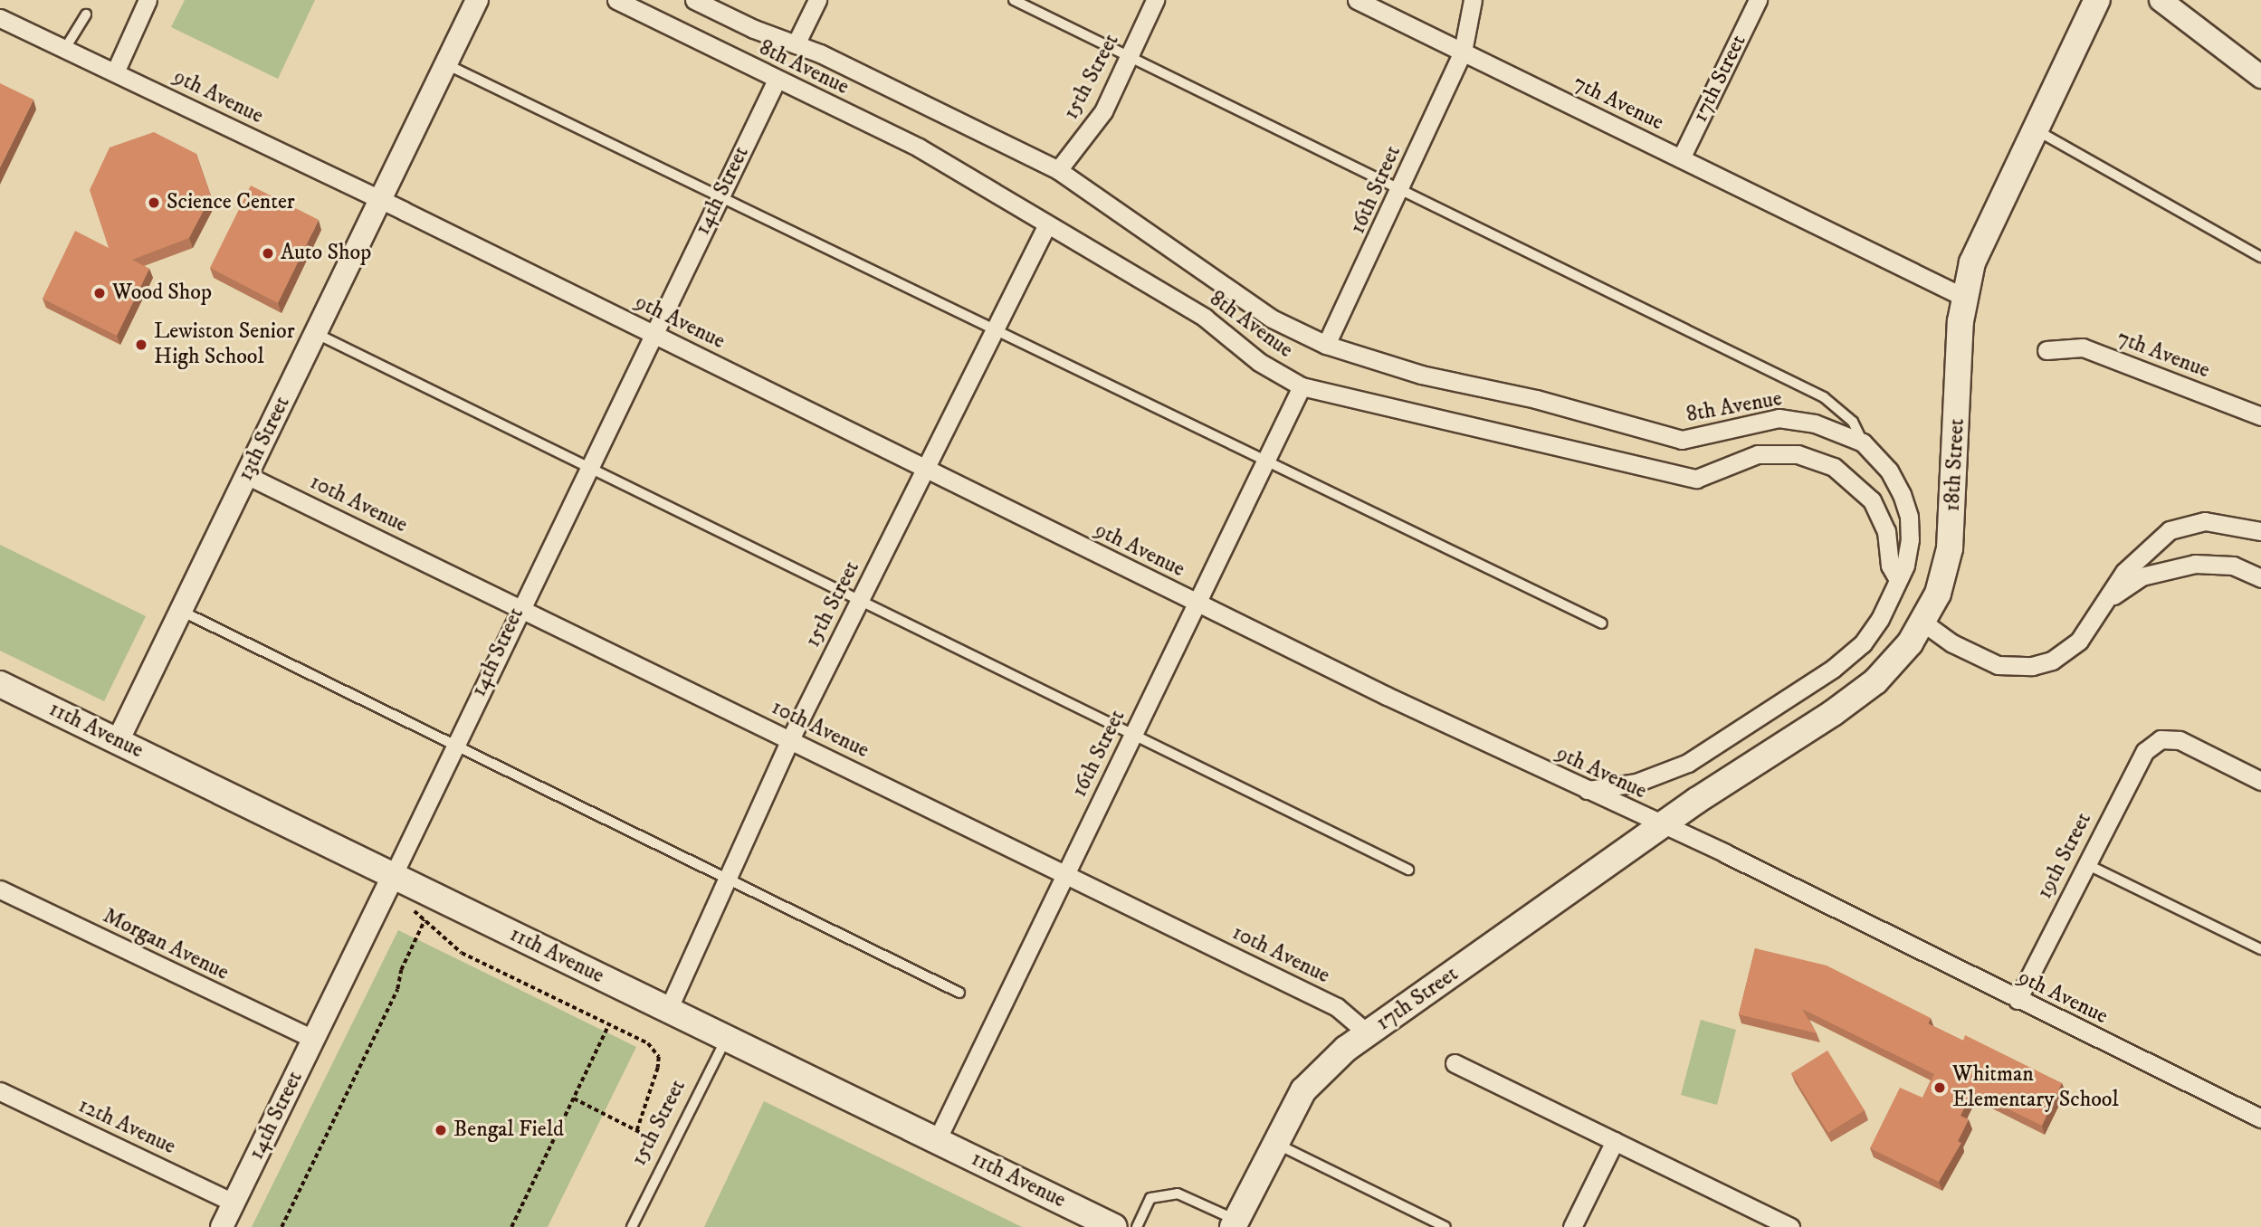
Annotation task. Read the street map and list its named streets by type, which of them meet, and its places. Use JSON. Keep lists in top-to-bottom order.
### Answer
{
  "streets": {
    "main road": ["17th Street", "18th Street", "11th Avenue"],
    "street": [
      "8th Avenue",
      "15th Street",
      "9th Avenue",
      "7th Avenue",
      "16th Street",
      "14th Street",
      "13th Street",
      "10th Avenue",
      "19th Street",
      "Morgan Avenue",
      "12th Avenue"
    ]
  },
  "crossings": [
    ["8th Avenue", "15th Street"],
    ["8th Avenue", "16th Street"],
    ["8th Avenue", "14th Street"],
    ["15th Street", "9th Avenue"],
    ["15th Street", "10th Avenue"],
    ["15th Street", "11th Avenue"],
    ["17th Street", "9th Avenue"],
    ["17th Street", "7th Avenue"],
    ["17th Street", "18th Street"],
    ["17th Street", "10th Avenue"],
    ["9th Avenue", "16th Street"],
    ["9th Avenue", "14th Street"],
    ["9th Avenue", "13th Street"],
    ["9th Avenue", "18th Street"],
    ["9th Avenue", "19th Street"],
    ["7th Avenue", "16th Street"],
    ["7th Avenue", "18th Street"],
    ["16th Street", "10th Avenue"],
    ["16th Street", "11th Avenue"],
    ["14th Street", "10th Avenue"],
    ["14th Street", "11th Avenue"],
    ["14th Street", "Morgan Avenue"],
    ["14th Street", "12th Avenue"],
    ["13th Street", "10th Avenue"],
    ["13th Street", "11th Avenue"]
  ],
  "places": [
    "Science Center",
    "Auto Shop",
    "Wood Shop",
    "Lewiston Senior High School",
    "Whitman Elementary School",
    "Bengal Field"
  ]
}
